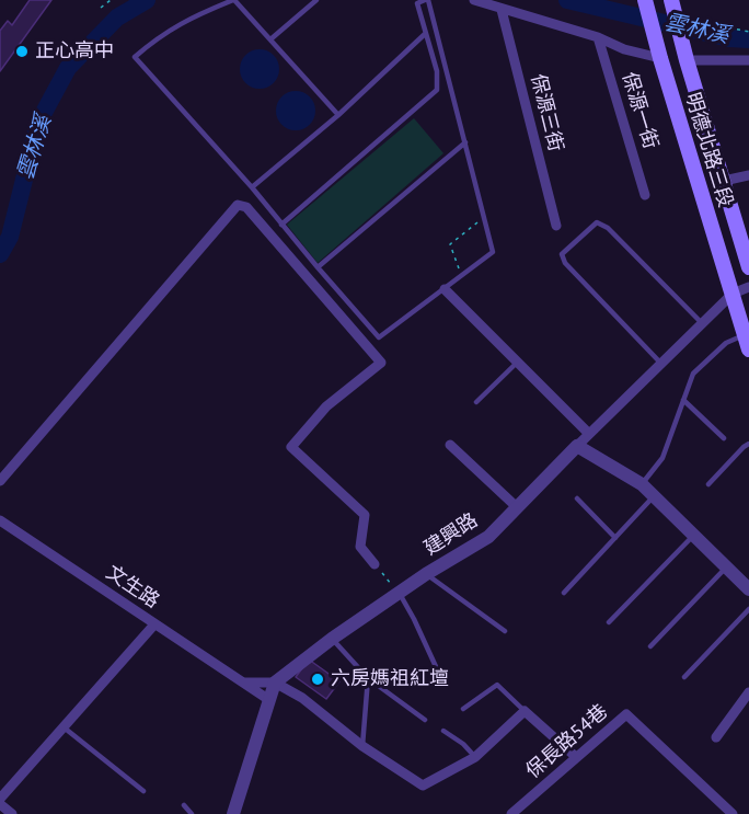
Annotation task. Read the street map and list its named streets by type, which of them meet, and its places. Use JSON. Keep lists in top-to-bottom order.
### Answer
{
  "streets": {
    "main road": ["明德北路三段"],
    "street": [
      "保源一街",
      "保源三街",
      "建興路",
      "文生路",
      "保長路54巷"
    ]
  },
  "crossings": [
    ["明德北路三段", "建興路"]
  ],
  "water": ["雲林溪"],
  "places": ["正心高中", "六房媽祖紅壇"]
}
